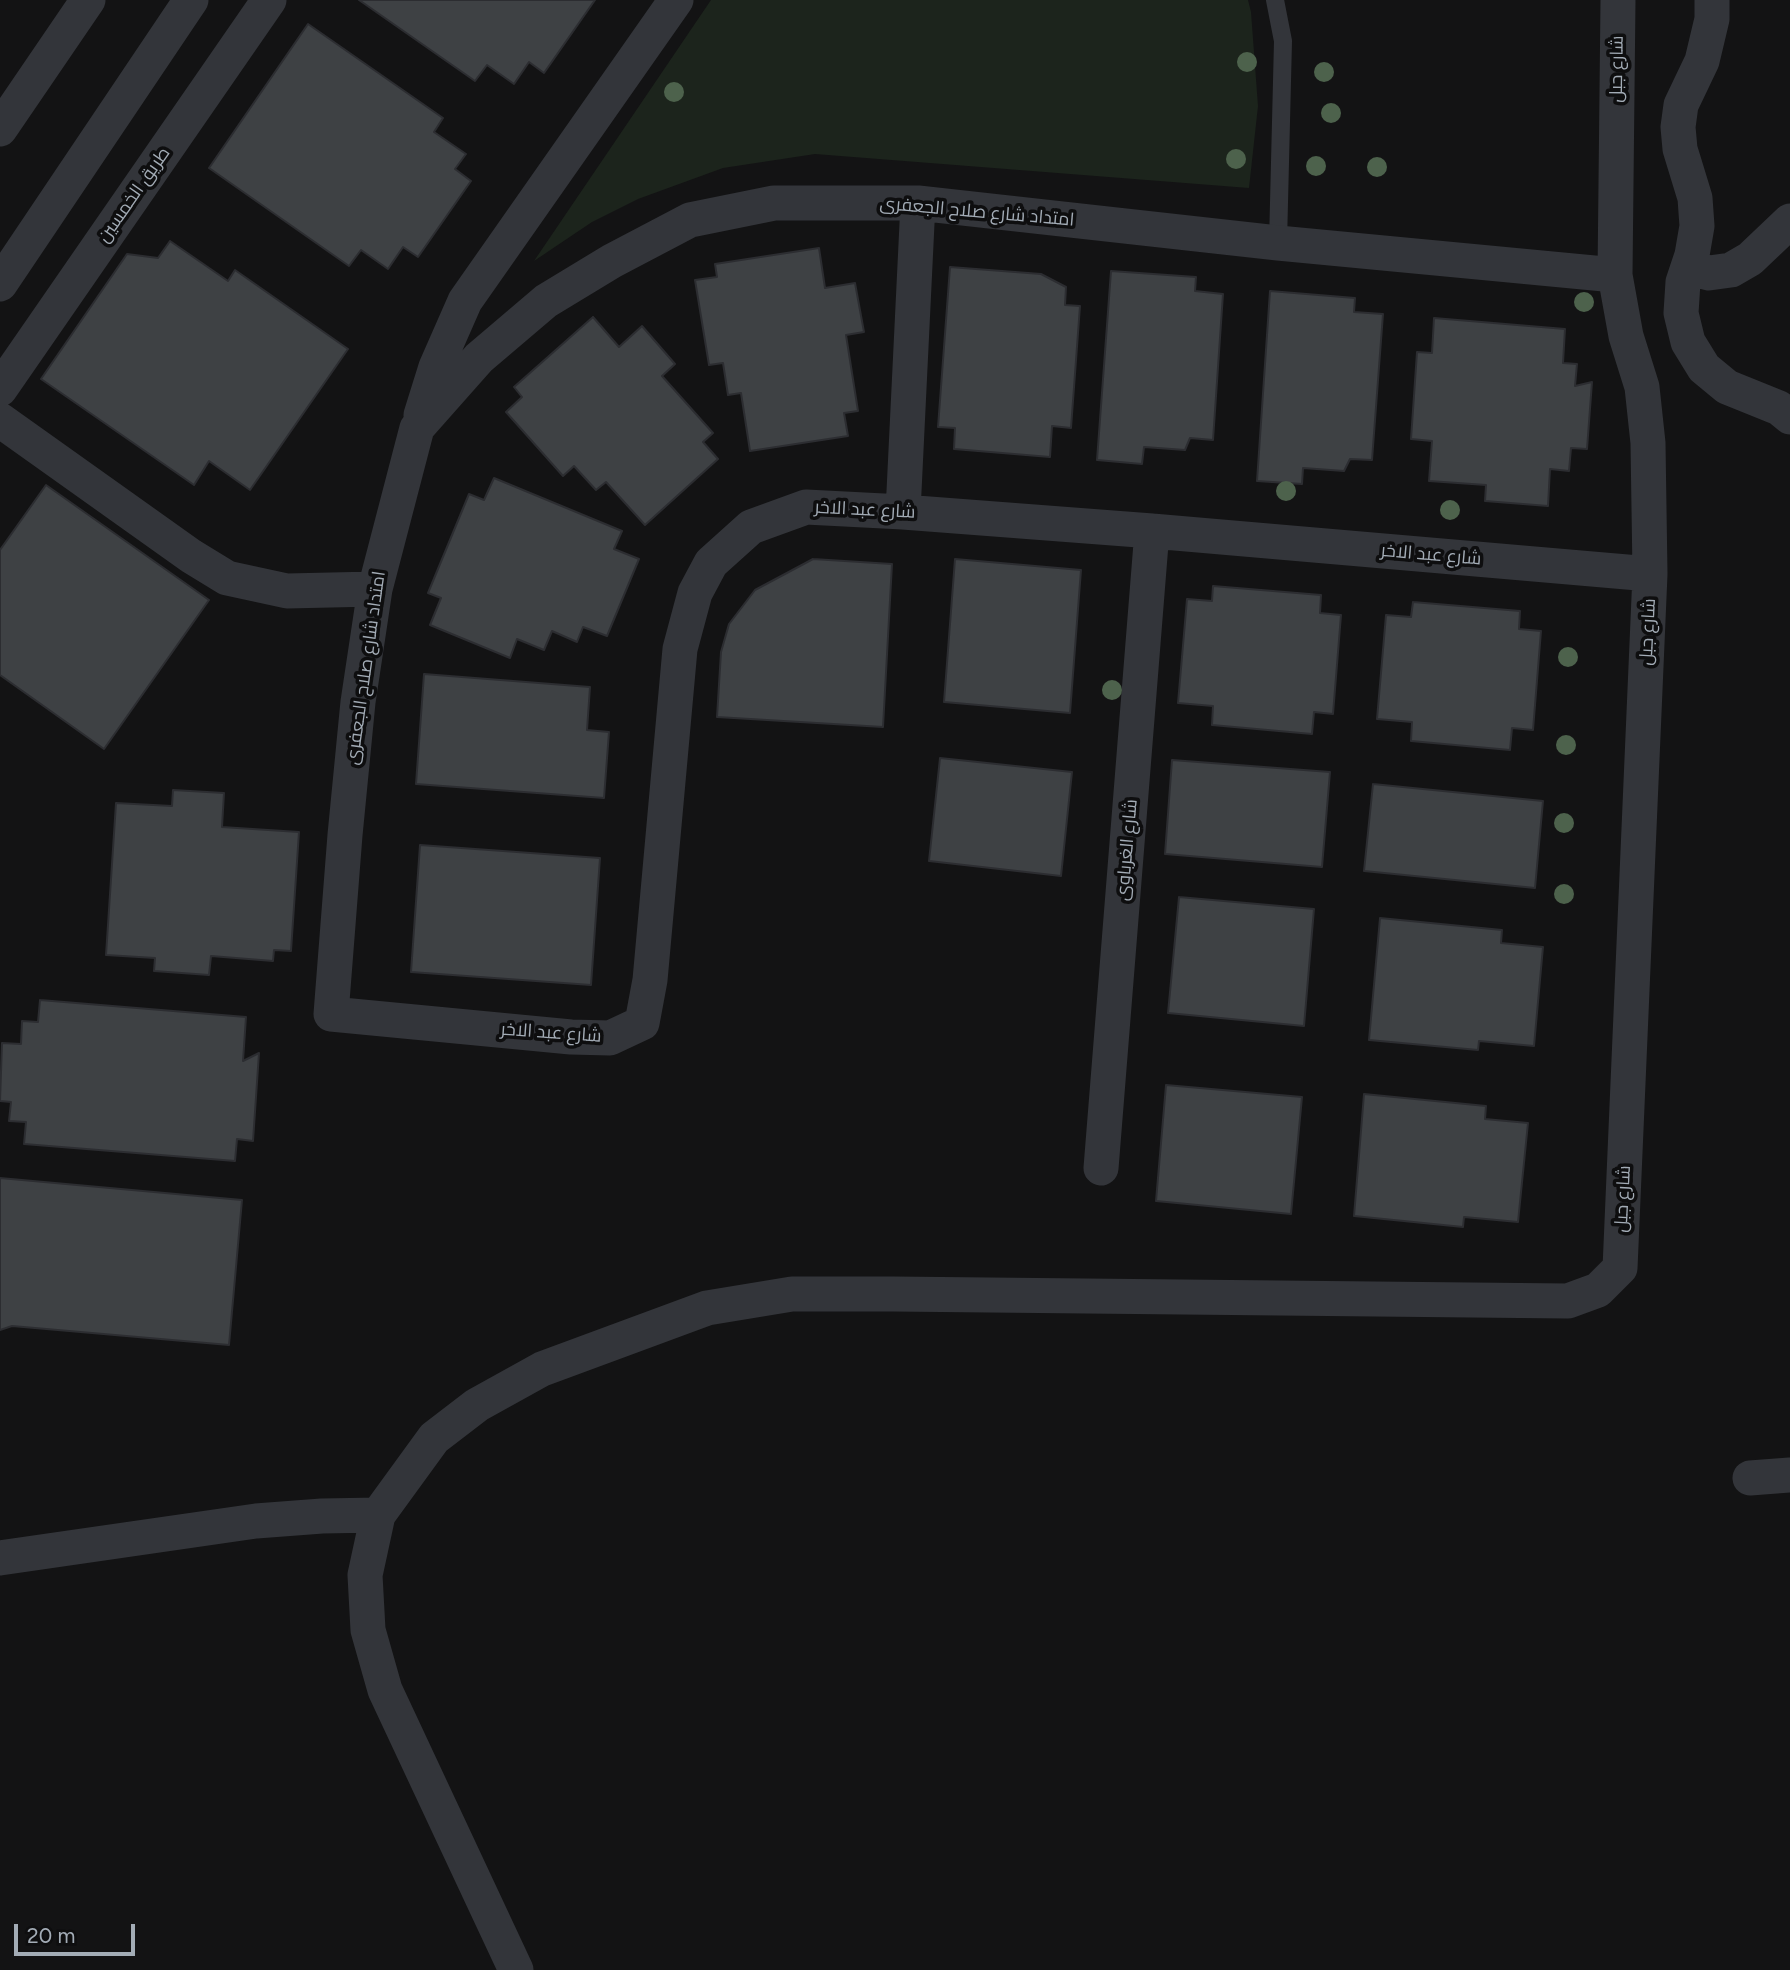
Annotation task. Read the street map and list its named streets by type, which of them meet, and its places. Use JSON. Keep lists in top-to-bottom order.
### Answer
{
  "streets": {
    "street": [
      "شارع جبل",
      "طريق الخمسين",
      "امتداد شارع صلاح الجعفرى",
      "شارع عبد الاخر",
      "شارع الغرباوى"
    ]
  },
  "crossings": [
    ["شارع جبل", "امتداد شارع صلاح الجعفرى"],
    ["شارع جبل", "شارع عبد الاخر"],
    ["امتداد شارع صلاح الجعفرى", "شارع عبد الاخر"],
    ["شارع عبد الاخر", "شارع الغرباوى"]
  ],
  "scale_bar": "20 m"
}
